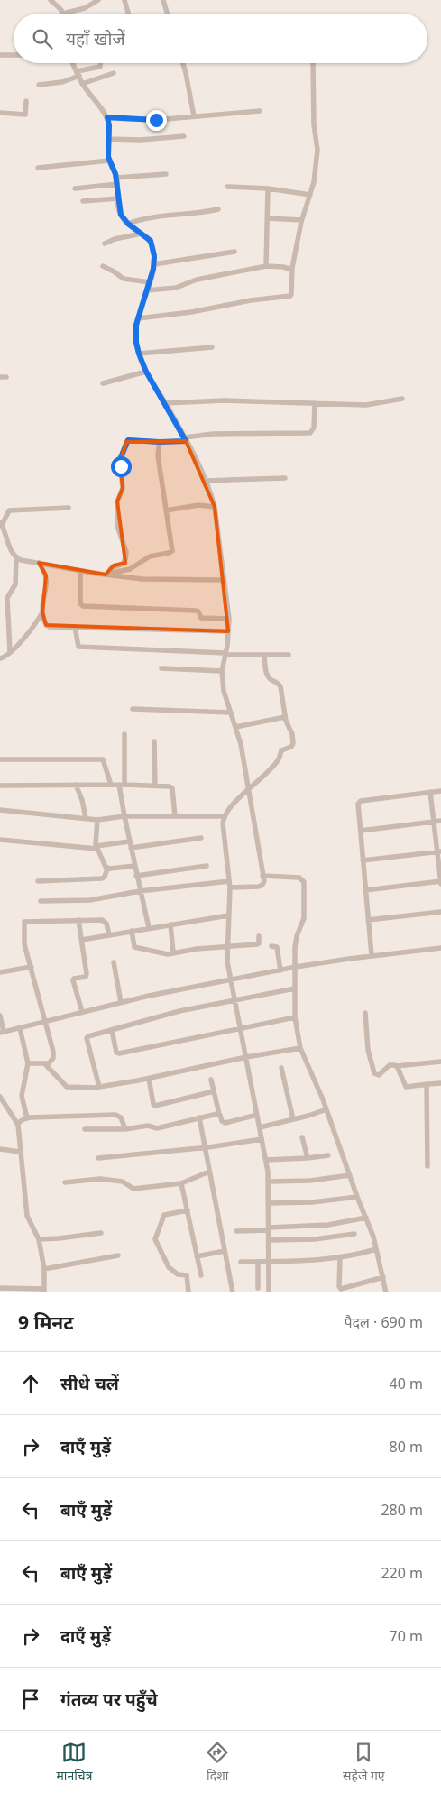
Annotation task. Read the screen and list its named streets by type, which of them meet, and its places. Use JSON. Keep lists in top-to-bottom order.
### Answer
{
  "page": {
    "search": "यहाँ खोजें",
    "heading": ["9 मिनट", "पैदल · 690 m"],
    "list": [
      ["सीधे चलें", "40 m"],
      ["दाएँ मुड़ें", "80 m"],
      ["बाएँ मुड़ें", "280 m"],
      ["बाएँ मुड़ें", "220 m"],
      ["दाएँ मुड़ें", "70 m"],
      "गंतव्य पर पहुँचे"
    ],
    "nav": ["मानचित्र", "दिशा", "सहेजे गए"]
  }
}
